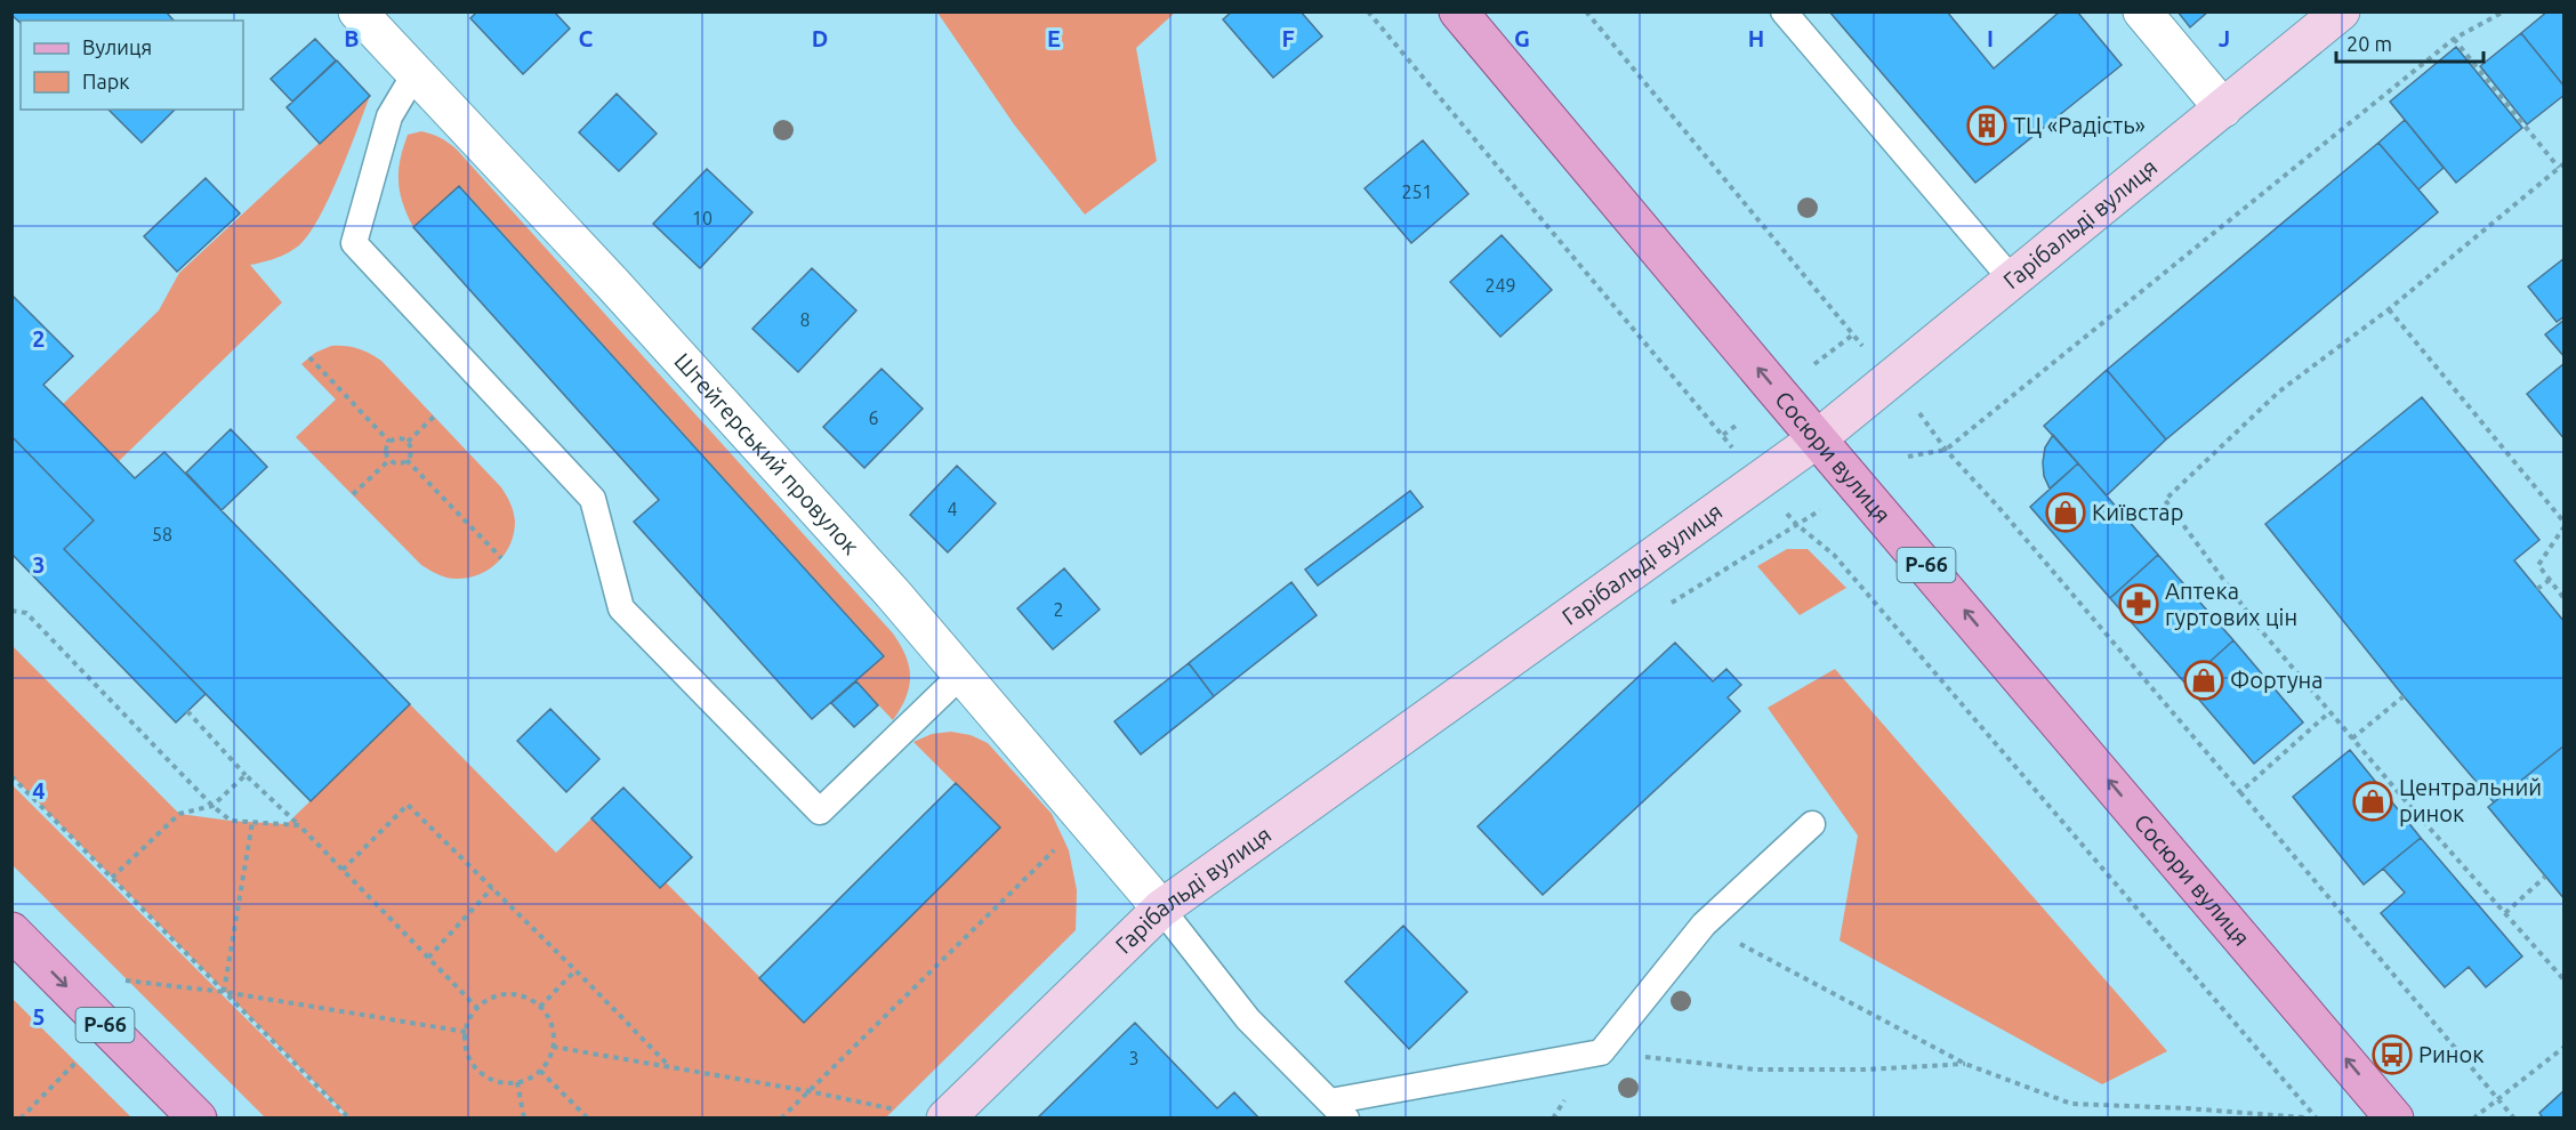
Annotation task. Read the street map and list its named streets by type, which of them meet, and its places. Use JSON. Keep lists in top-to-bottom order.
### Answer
{
  "streets": {
    "main road": ["Гарібальді вулиця", "Сосюри вулиця", "Р-66"],
    "street": ["Штейгерський провулок"]
  },
  "crossings": [
    ["Гарібальді вулиця", "Штейгерський провулок"],
    ["Гарібальді вулиця", "Сосюри вулиця"]
  ],
  "one_way": ["Сосюри вулиця"],
  "places": {
    "building": ["ТЦ «Радість»"],
    "shop": ["Київстар", "Фортуна", "Центральний ринок"],
    "pharmacy": ["Аптека гуртових цін"],
    "bus stop": ["Ринок"]
  },
  "house_numbers": [
    "251",
    "10",
    "249",
    "8",
    "6",
    "4",
    "58",
    "2",
    "3"
  ],
  "legend": ["Вулиця", "Парк"],
  "scale_bar": "20 m",
  "grid": {
    "columns": [
      "B",
      "C",
      "D",
      "E",
      "F",
      "G",
      "H",
      "I",
      "J"
    ],
    "rows": [
      "2",
      "3",
      "4",
      "5"
    ]
  }
}
